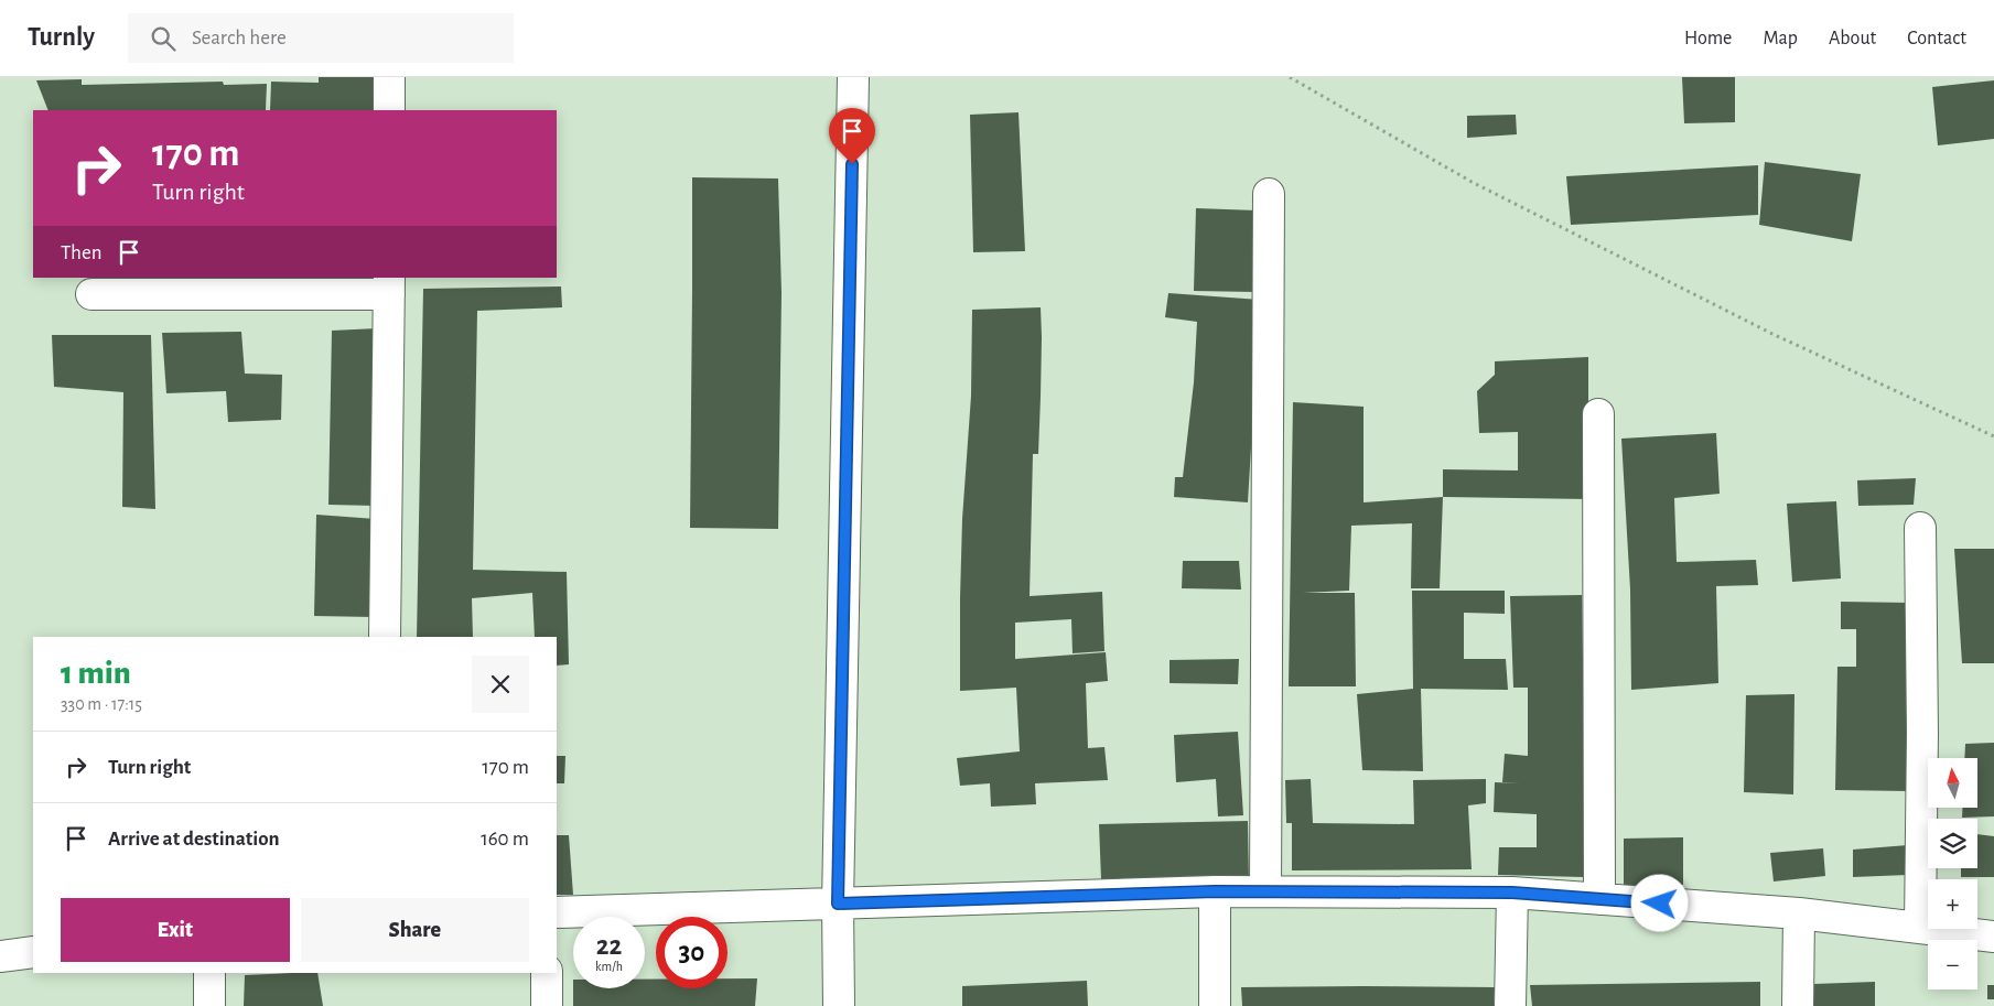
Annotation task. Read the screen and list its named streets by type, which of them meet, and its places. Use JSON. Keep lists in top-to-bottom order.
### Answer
{
  "north": "top",
  "page": {
    "header": "Turnly",
    "search": "Search here",
    "nav": [
      "Home",
      "Map",
      "About",
      "Contact"
    ],
    "turn": ["170 m", "Turn right"],
    "then": "Then",
    "heading": ["1 min", "330 m · 17:15"],
    "list": [
      {
        "name": "Turn right",
        "value": "170 m"
      },
      {
        "name": "Arrive at destination",
        "value": "160 m"
      }
    ],
    "map_buttons": ["+", "−"],
    "buttons": ["Exit", "Share"],
    "speed": "22 km/h",
    "limit": "30"
  }
}
